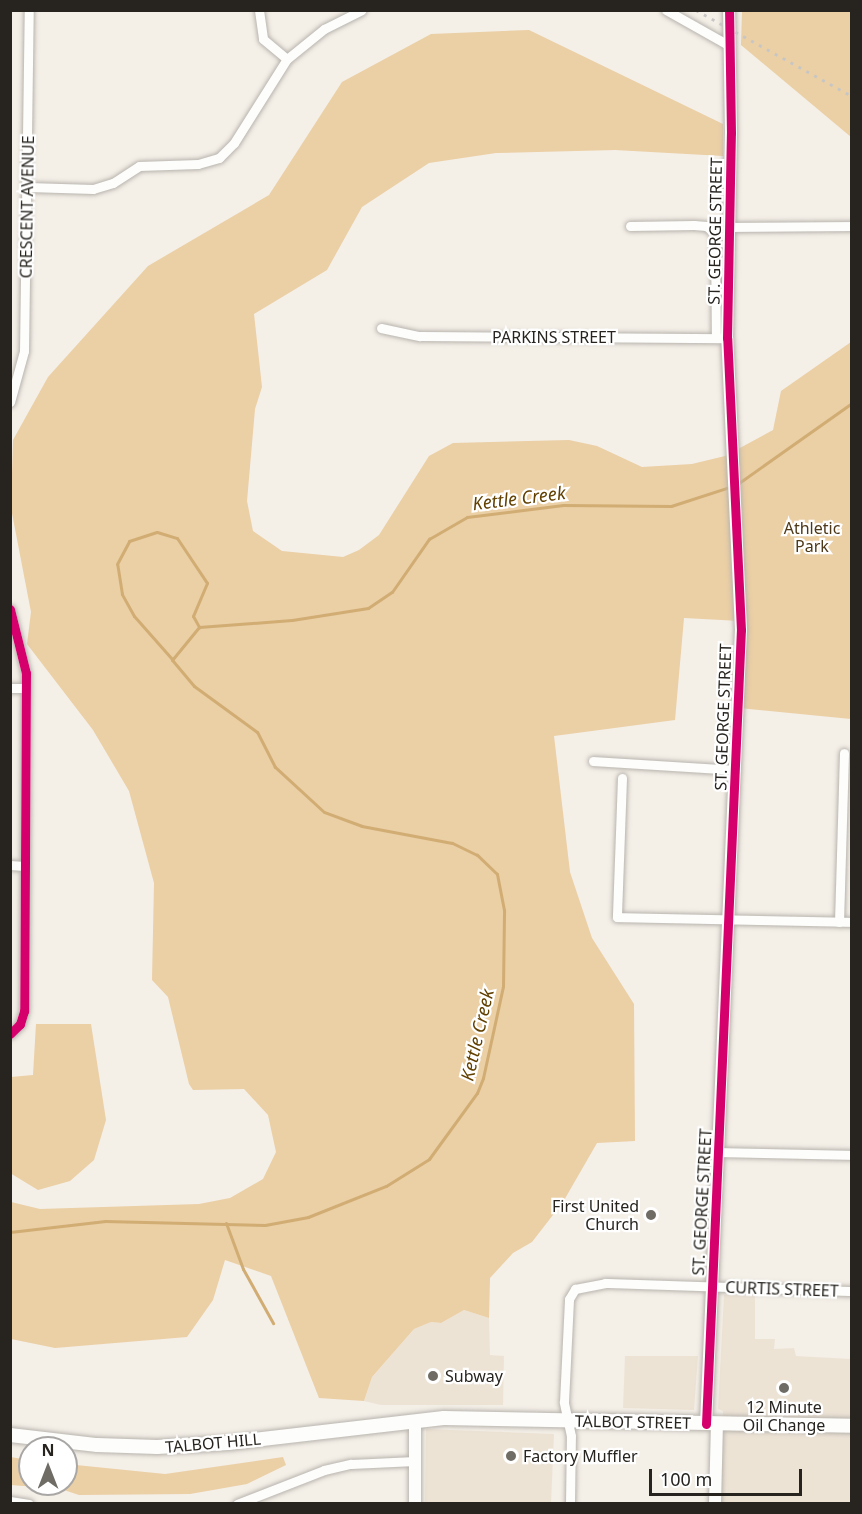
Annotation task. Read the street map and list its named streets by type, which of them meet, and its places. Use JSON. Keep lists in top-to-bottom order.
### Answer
{
  "streets": {
    "main road": ["TALBOT STREET", "TALBOT HILL"],
    "street": [
      "CRESCENT AVENUE",
      "ST. GEORGE STREET",
      "PARKINS STREET",
      "CURTIS STREET"
    ]
  },
  "crossings": [
    ["ST. GEORGE STREET", "PARKINS STREET"],
    ["ST. GEORGE STREET", "CURTIS STREET"],
    ["ST. GEORGE STREET", "TALBOT STREET"],
    ["CURTIS STREET", "TALBOT STREET"],
    ["TALBOT STREET", "TALBOT HILL"]
  ],
  "water": ["Kettle Creek"],
  "parks": ["Athletic Park"],
  "places": [
    "First United Church",
    "Subway",
    "12 Minute Oil Change",
    "Factory Muffler"
  ],
  "scale_bar": "100 m",
  "north": "top"
}
